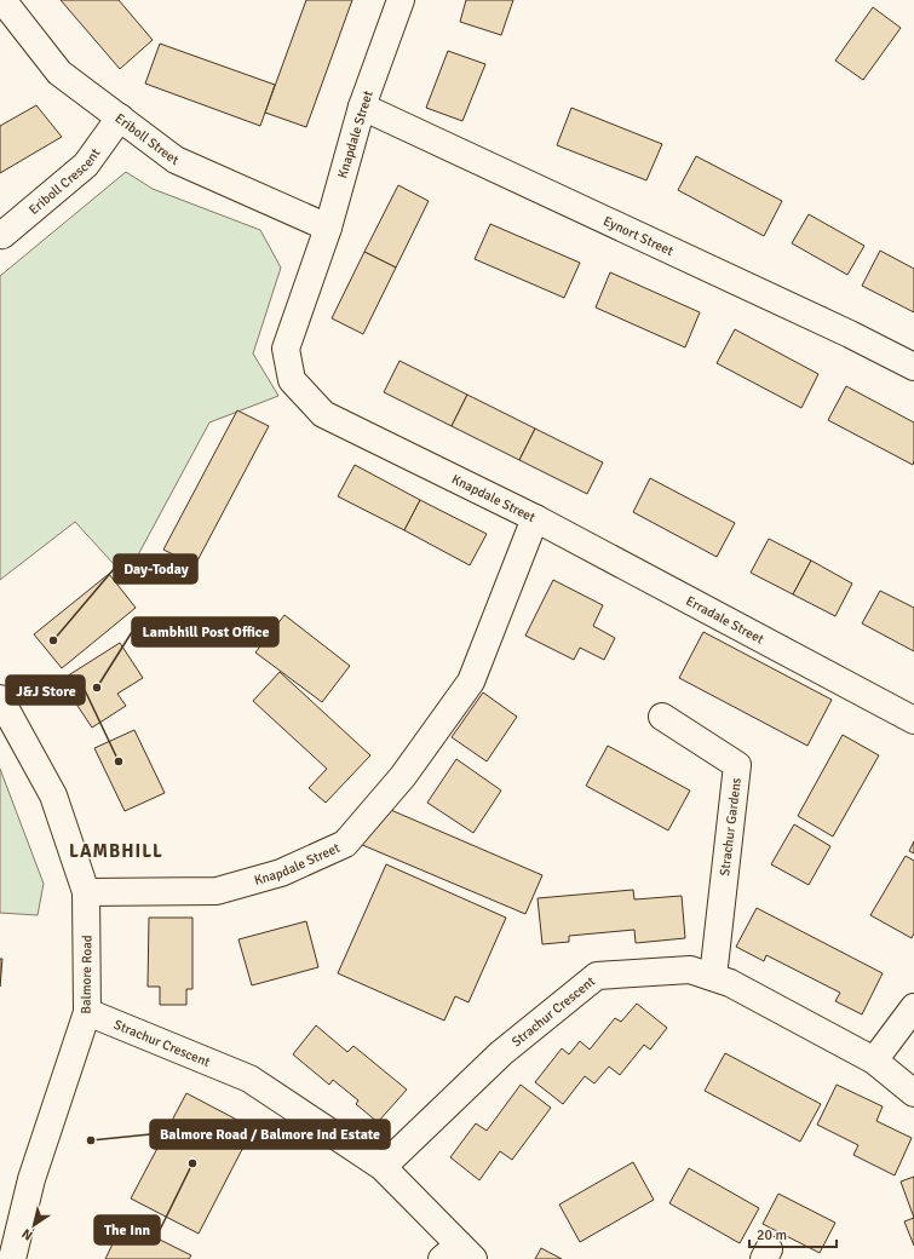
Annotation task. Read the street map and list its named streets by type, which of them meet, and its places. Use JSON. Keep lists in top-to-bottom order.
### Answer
{
  "streets": {
    "street": [
      "Knapdale Street",
      "Eriboll Street",
      "Eriboll Crescent",
      "Eynort Street",
      "Erradale Street",
      "Strachur Gardens",
      "Balmore Road",
      "Strachur Crescent"
    ]
  },
  "crossings": [
    ["Knapdale Street", "Eriboll Street"],
    ["Knapdale Street", "Eynort Street"],
    ["Knapdale Street", "Erradale Street"],
    ["Knapdale Street", "Balmore Road"],
    ["Eriboll Street", "Eriboll Crescent"],
    ["Strachur Gardens", "Strachur Crescent"],
    ["Balmore Road", "Strachur Crescent"]
  ],
  "districts": ["LAMBHILL"],
  "places": [
    "Day-Today",
    "Lambhill Post Office",
    "J&J Store",
    "Balmore Road / Balmore Ind Estate",
    "The Inn"
  ],
  "scale_bar": "20 m",
  "north": "bottom left"
}
